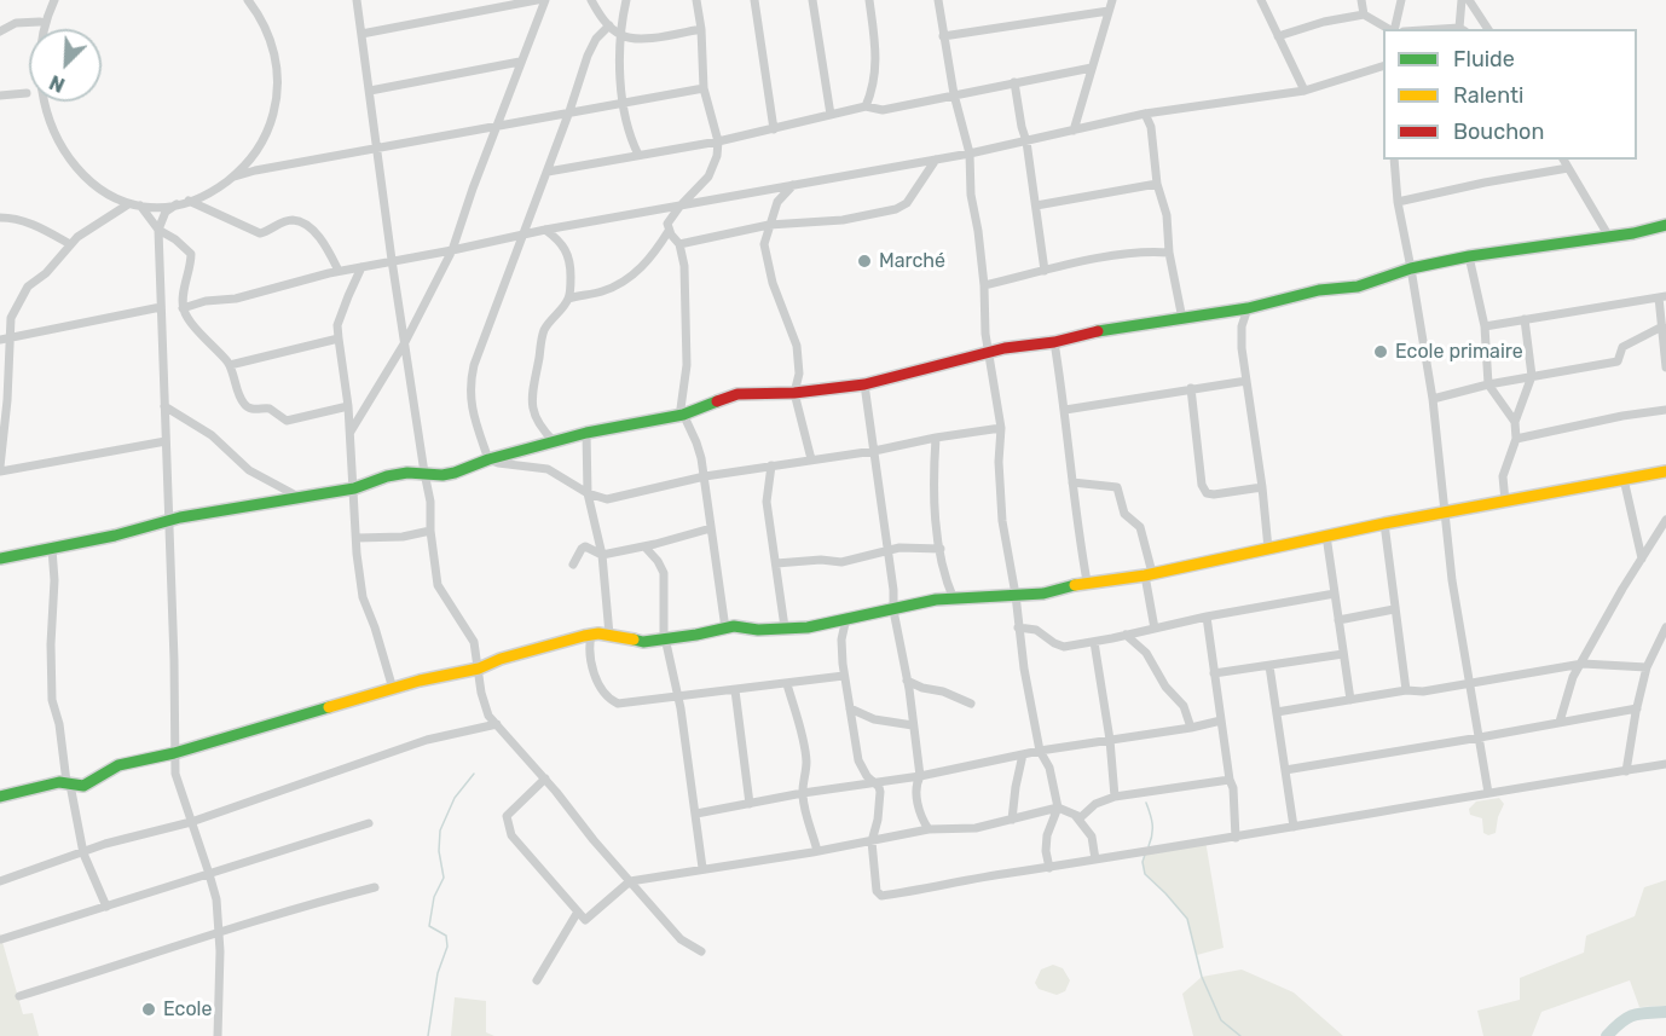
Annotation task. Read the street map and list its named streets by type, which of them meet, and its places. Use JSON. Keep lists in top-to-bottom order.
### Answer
{
  "places": ["Marché", "Ecole primaire", "Ecole"],
  "legend": ["Fluide", "Ralenti", "Bouchon"],
  "north": "bottom left"
}
